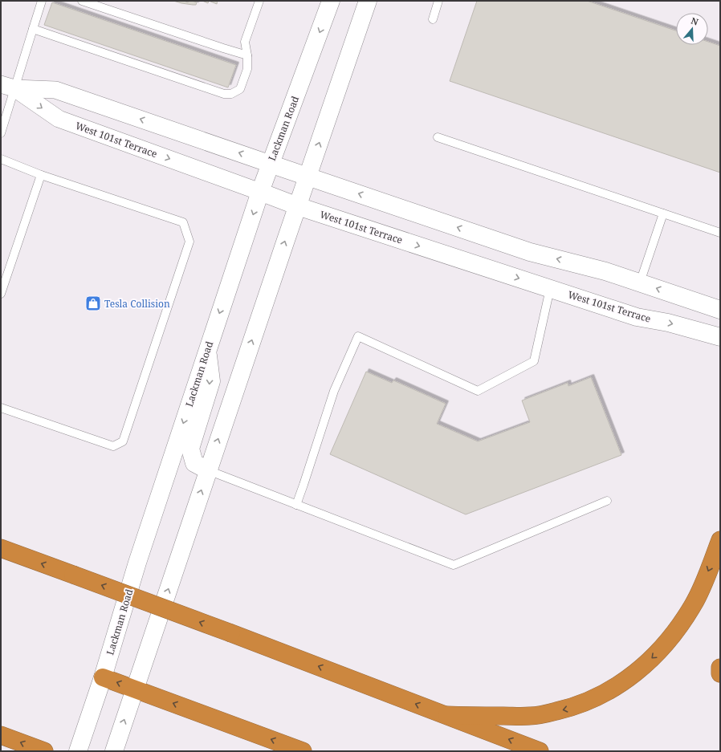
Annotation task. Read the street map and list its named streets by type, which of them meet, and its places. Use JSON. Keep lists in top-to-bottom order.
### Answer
{
  "streets": {
    "main road": ["Lackman Road", "West 101st Terrace"]
  },
  "crossings": [
    ["Lackman Road", "West 101st Terrace"]
  ],
  "places": {
    "shop": ["Tesla Collision"]
  },
  "north": "top"
}
